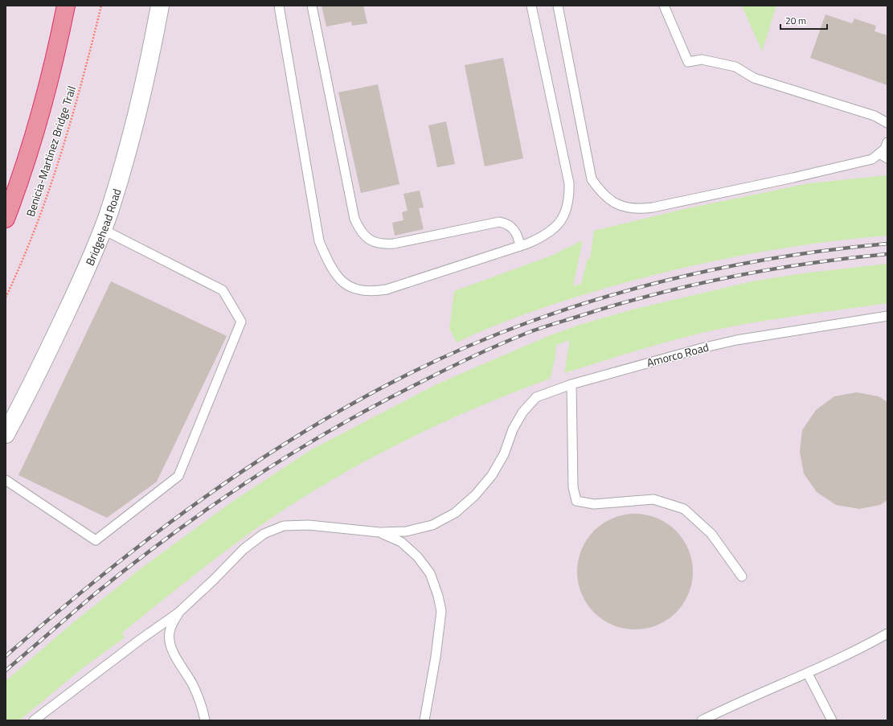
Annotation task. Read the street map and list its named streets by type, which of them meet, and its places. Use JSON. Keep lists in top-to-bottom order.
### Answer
{
  "streets": {
    "street": ["Bridgehead Road"],
    "lane": ["Amorco Road"],
    "path": ["Benicia-Martinez Bridge Trail"]
  },
  "scale_bar": "20 m"
}
